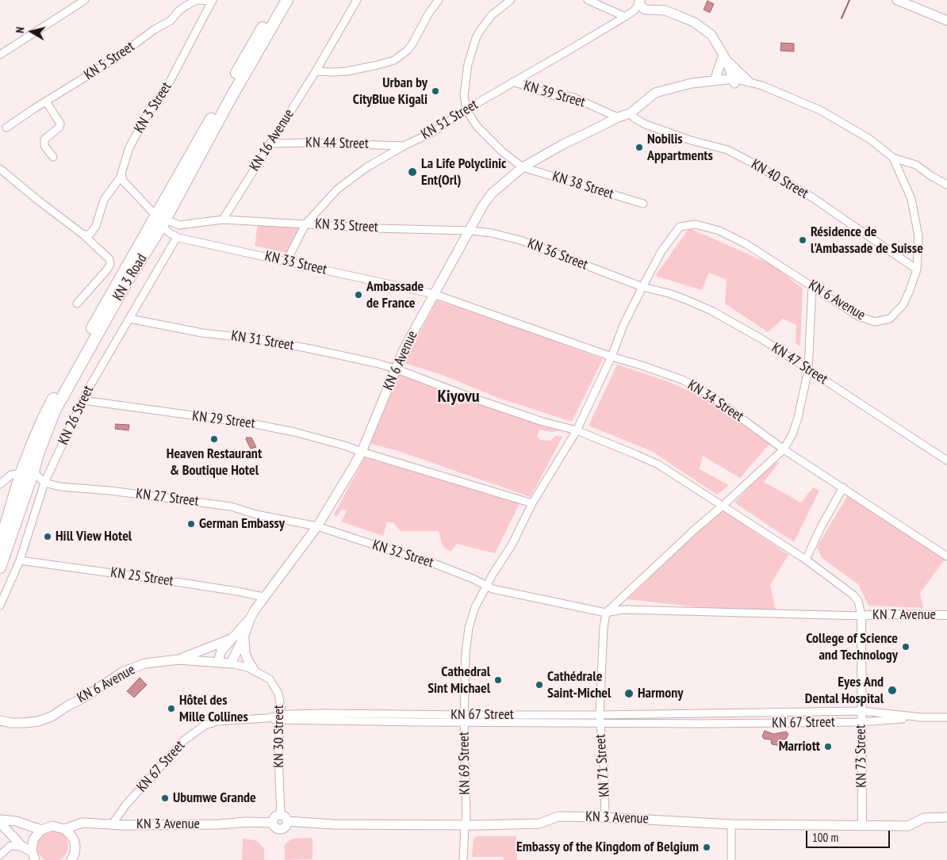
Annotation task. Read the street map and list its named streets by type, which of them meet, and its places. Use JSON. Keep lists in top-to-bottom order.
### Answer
{
  "streets": {
    "highway": ["KN 3 Road"],
    "main road": ["KN 6 Avenue", "KN 3 Avenue"],
    "street": [
      "KN 5 Street",
      "KN 39 Street",
      "KN 3 Street",
      "KN 51 Street",
      "KN 16 Avenue",
      "KN 44 Street",
      "KN 40 Street",
      "KN 38 Street",
      "KN 35 Street",
      "KN 36 Street",
      "KN 33 Street",
      "KN 31 Street",
      "KN 47 Street",
      "KN 34 Street",
      "KN 26 Street",
      "KN 29 Street",
      "KN 27 Street",
      "KN 32 Street",
      "KN 25 Street",
      "KN 7 Avenue",
      "KN 67 Street",
      "KN 30 Street",
      "KN 73 Street",
      "KN 69 Street",
      "KN 71 Street"
    ]
  },
  "crossings": [
    ["KN 5 Street", "KN 3 Street"],
    ["KN 39 Street", "KN 51 Street"],
    ["KN 39 Street", "KN 6 Avenue"],
    ["KN 51 Street", "KN 44 Street"],
    ["KN 51 Street", "KN 35 Street"],
    ["KN 51 Street", "KN 33 Street"],
    ["KN 16 Avenue", "KN 44 Street"],
    ["KN 16 Avenue", "KN 35 Street"],
    ["KN 40 Street", "KN 6 Avenue"],
    ["KN 38 Street", "KN 6 Avenue"],
    ["KN 35 Street", "KN 36 Street"],
    ["KN 35 Street", "KN 6 Avenue"],
    ["KN 36 Street", "KN 6 Avenue"],
    ["KN 36 Street", "KN 47 Street"],
    ["KN 33 Street", "KN 3 Road"],
    ["KN 33 Street", "KN 6 Avenue"],
    ["KN 33 Street", "KN 34 Street"],
    ["KN 33 Street", "KN 26 Street"],
    ["KN 6 Avenue", "KN 31 Street"],
    ["KN 6 Avenue", "KN 47 Street"],
    ["KN 6 Avenue", "KN 34 Street"],
    ["KN 6 Avenue", "KN 29 Street"],
    ["KN 6 Avenue", "KN 27 Street"],
    ["KN 6 Avenue", "KN 32 Street"],
    ["KN 6 Avenue", "KN 25 Street"],
    ["KN 6 Avenue", "KN 30 Street"],
    ["KN 6 Avenue", "KN 69 Street"],
    ["KN 31 Street", "KN 26 Street"],
    ["KN 31 Street", "KN 7 Avenue"],
    ["KN 31 Street", "KN 73 Street"],
    ["KN 26 Street", "KN 29 Street"],
    ["KN 26 Street", "KN 27 Street"],
    ["KN 26 Street", "KN 25 Street"],
    ["KN 29 Street", "KN 69 Street"],
    ["KN 27 Street", "KN 32 Street"],
    ["KN 32 Street", "KN 69 Street"],
    ["KN 32 Street", "KN 71 Street"],
    ["KN 7 Avenue", "KN 73 Street"],
    ["KN 67 Street", "KN 30 Street"],
    ["KN 67 Street", "KN 73 Street"],
    ["KN 67 Street", "KN 69 Street"],
    ["KN 67 Street", "KN 71 Street"],
    ["KN 67 Street", "KN 3 Avenue"],
    ["KN 30 Street", "KN 3 Avenue"],
    ["KN 73 Street", "KN 3 Avenue"],
    ["KN 69 Street", "KN 3 Avenue"],
    ["KN 71 Street", "KN 3 Avenue"]
  ],
  "districts": ["Kiyovu"],
  "places": [
    "Urban by CityBlue Kigali",
    "Nobilis Appartments",
    "La Life Polyclinic Ent(Orl)",
    "Résidence de l'Ambassade de Suisse",
    "Ambassade de France",
    "Heaven Restaurant & Boutique Hotel",
    "German Embassy",
    "Hill View Hotel",
    "College of Science and Technology",
    "Cathedral Sint Michael",
    "Cathédrale Saint-Michel",
    "Eyes And Dental Hospital",
    "Harmony",
    "Hôtel des Mille Collines",
    "Marriott",
    "Ubumwe Grande",
    "Embassy of the Kingdom of Belgium"
  ],
  "scale_bar": "100 m",
  "north": "left"
}
